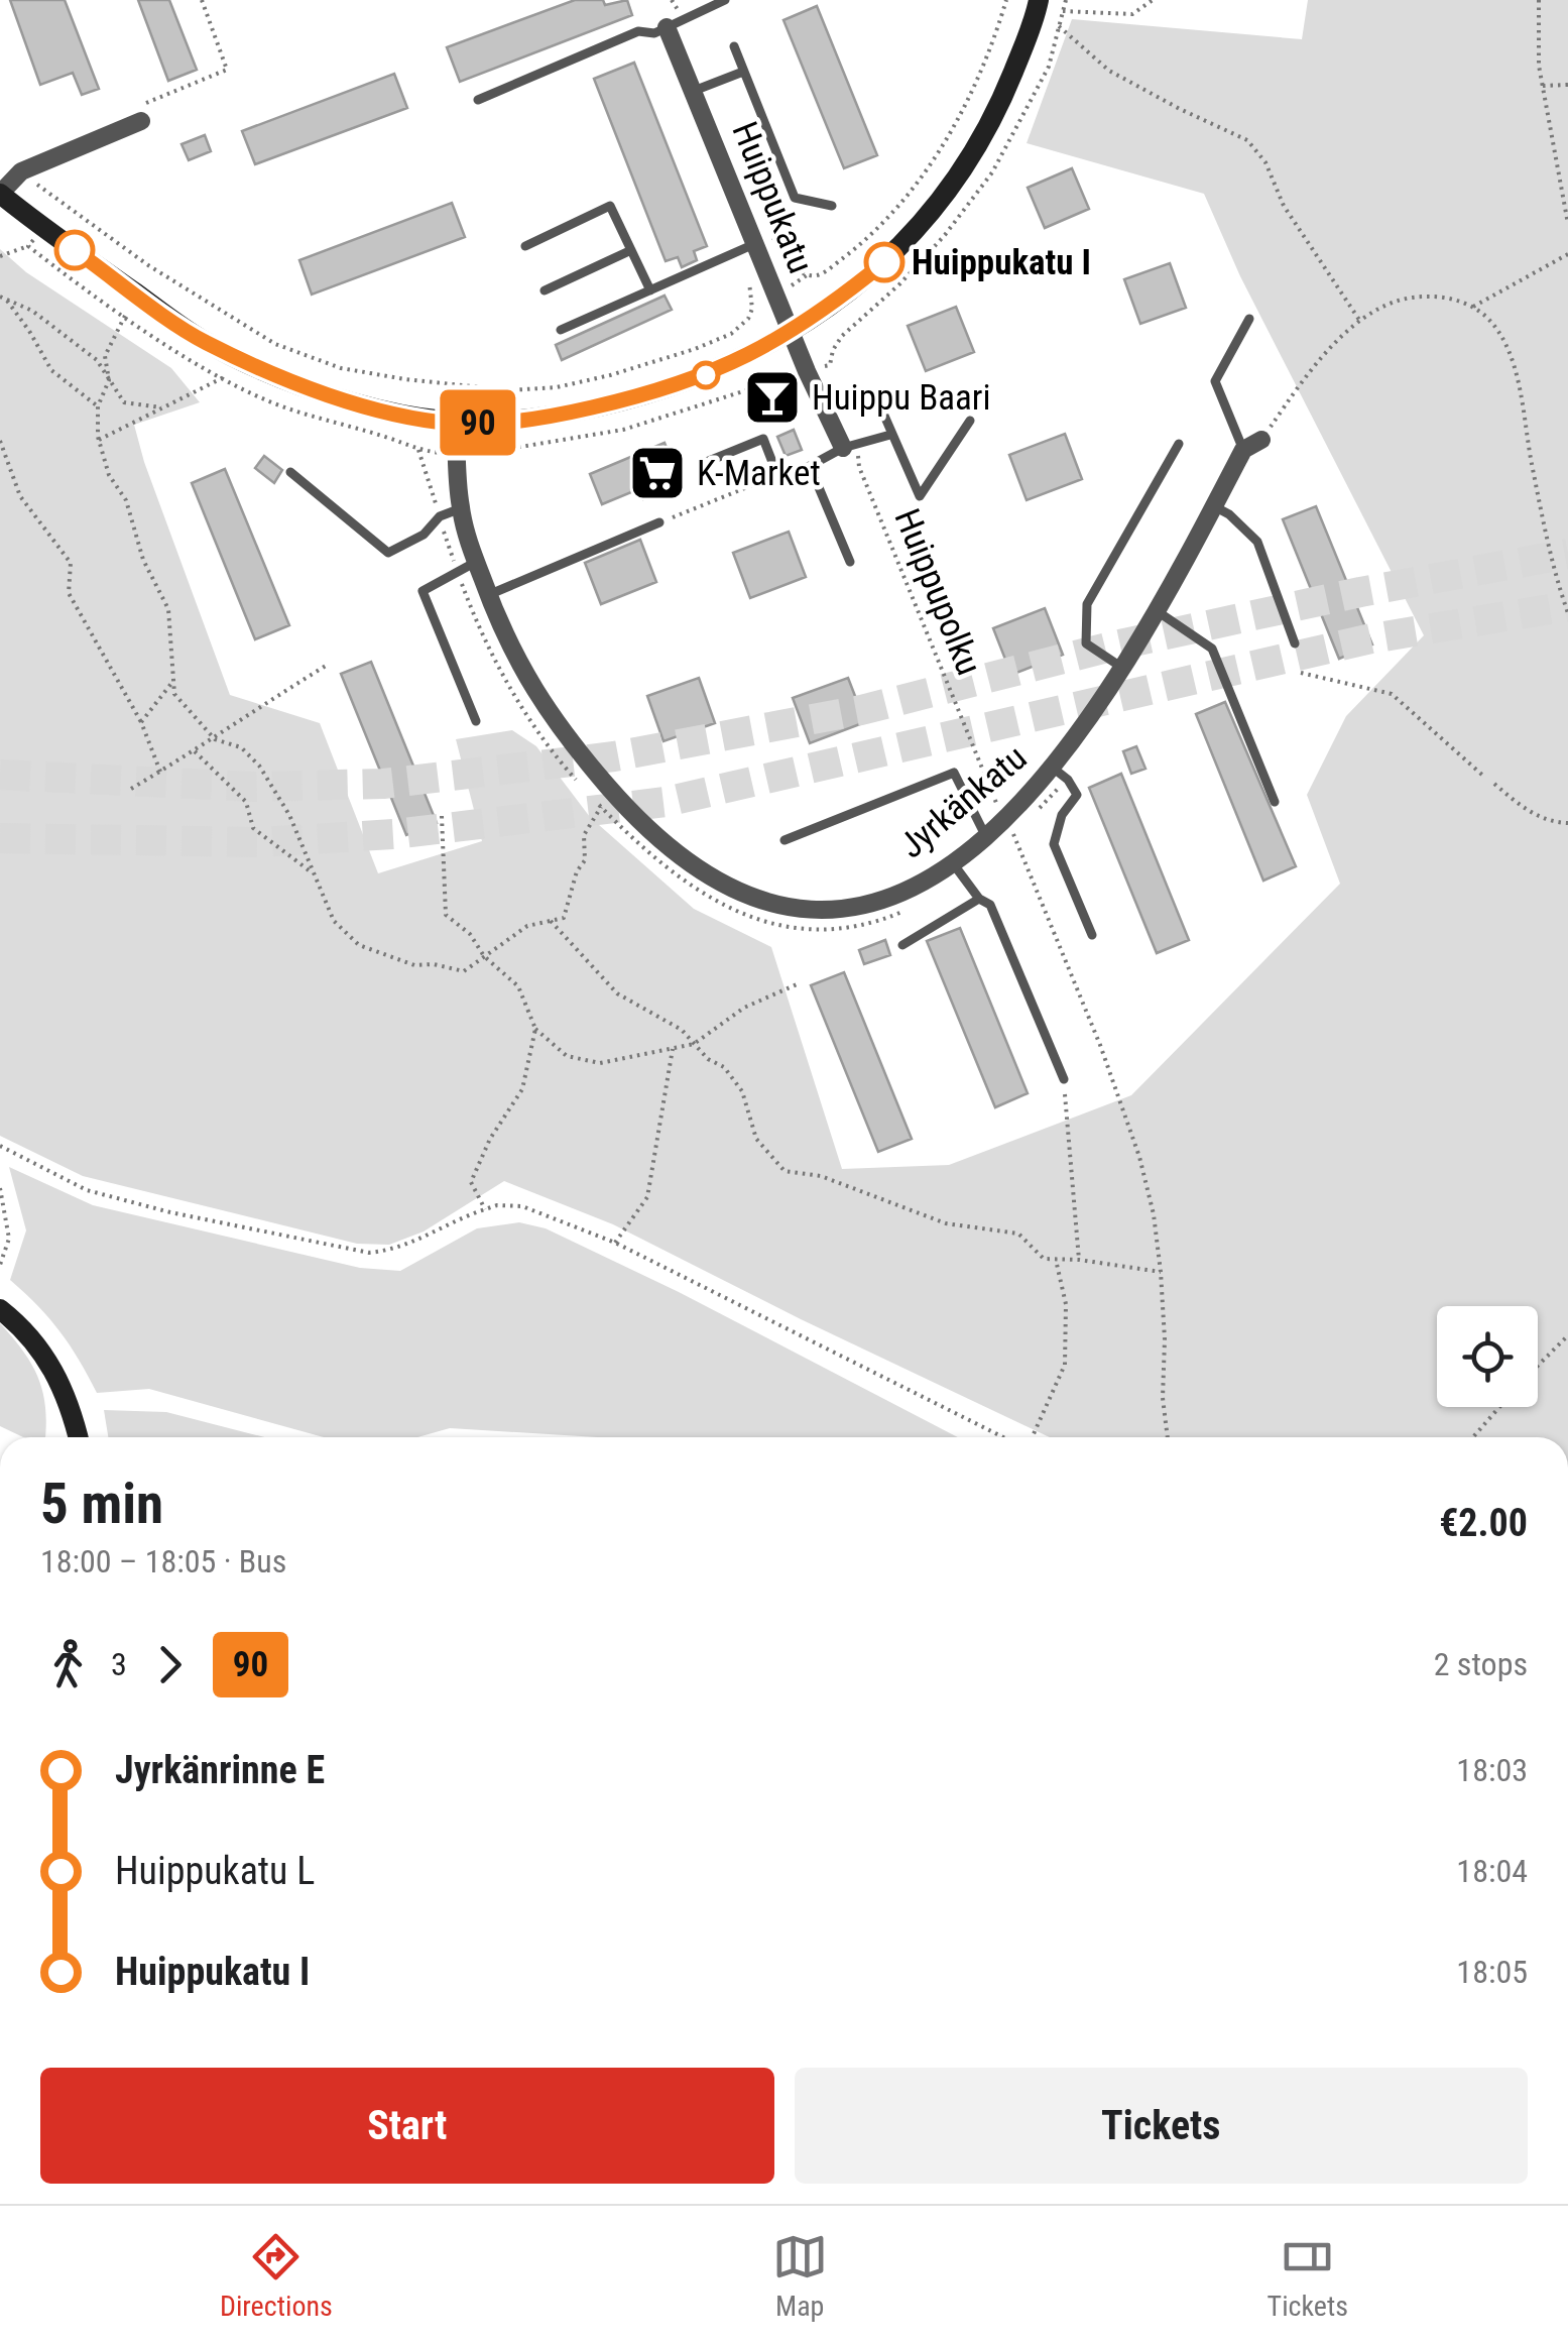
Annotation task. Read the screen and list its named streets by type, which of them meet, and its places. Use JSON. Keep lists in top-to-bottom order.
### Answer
{
  "streets": {
    "street": ["Huippukatu", "Jyrkänkatu"],
    "path": ["Huippupolku"]
  },
  "crossings": [
    ["Huippukatu", "Huippupolku"],
    ["Huippupolku", "Jyrkänkatu"]
  ],
  "places": {
    "other": ["Huippukatu I"],
    "bar": ["Huippu Baari"],
    "supermarket": ["K-Market"]
  },
  "lines": ["bus line 90"],
  "page": {
    "on_map": "90",
    "heading": ["5 min", "18:00 – 18:05 · Bus", "€2.00"],
    "legs": ["3", "90", "2 stops"],
    "list": [
      {
        "name": "Jyrkänrinne E",
        "value": "18:03"
      },
      {
        "name": "Huippukatu L",
        "value": "18:04"
      },
      {
        "name": "Huippukatu I",
        "value": "18:05"
      }
    ],
    "buttons": ["Start", "Tickets"],
    "tabs": ["Directions", "Map", "Tickets"]
  }
}
